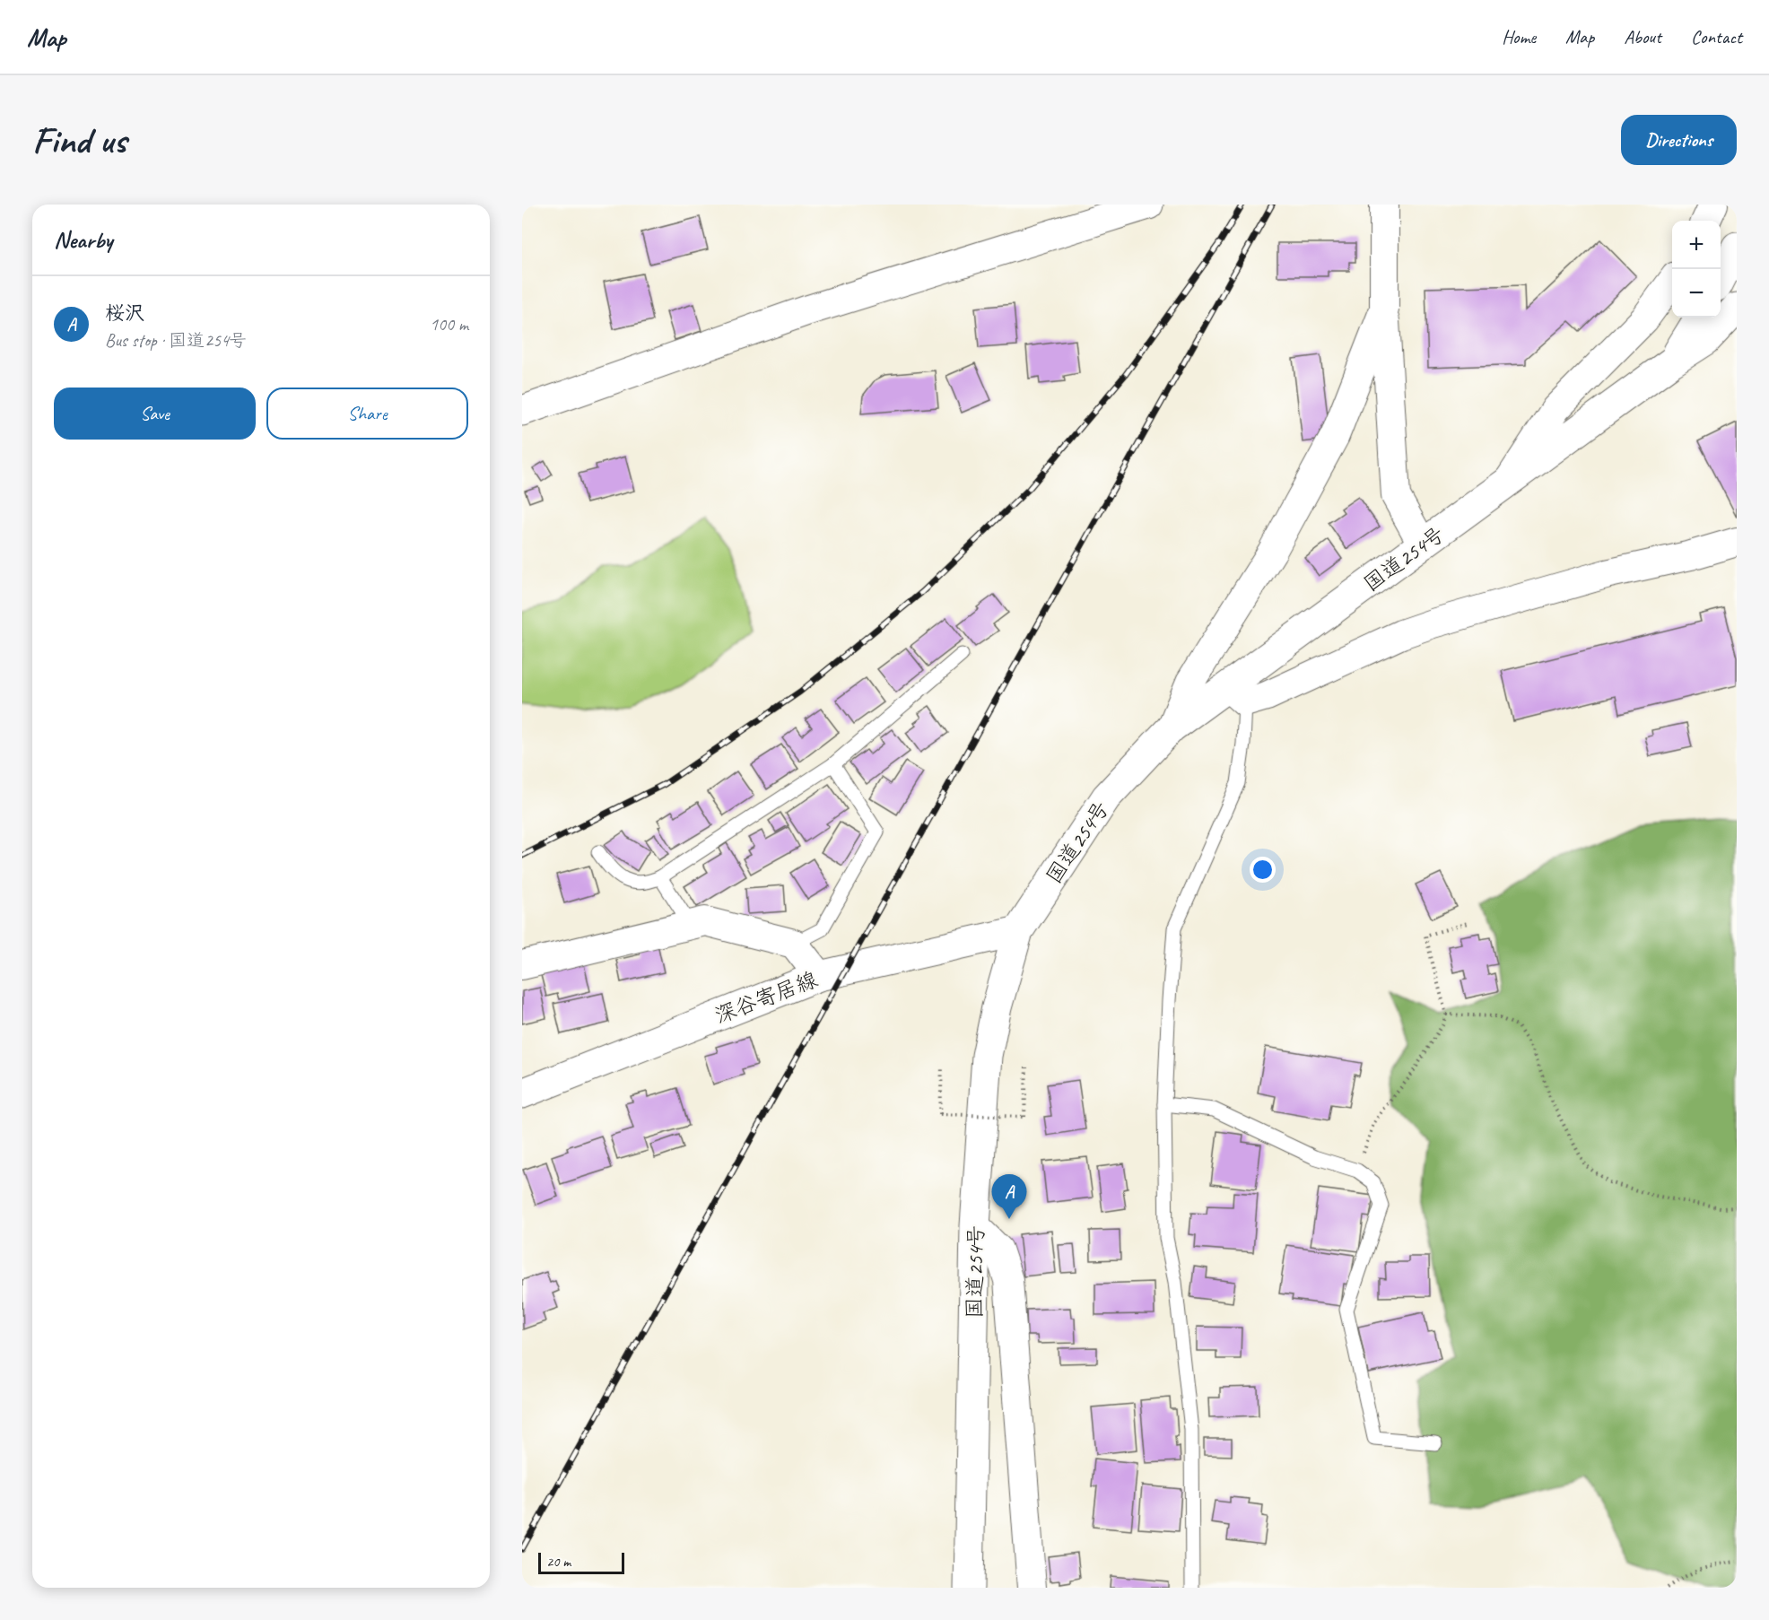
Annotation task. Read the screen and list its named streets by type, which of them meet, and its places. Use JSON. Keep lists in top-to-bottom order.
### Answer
{
  "streets": {
    "main road": ["国道254号", "深谷寄居線"]
  },
  "crossings": [
    ["国道254号", "深谷寄居線"]
  ],
  "scale_bar": "20 m",
  "page": {
    "header": "Map",
    "nav": [
      "Home",
      "Map",
      "About",
      "Contact"
    ],
    "buttons": [
      "Directions",
      ["Save", "Share"]
    ],
    "title": "Find us",
    "heading": "Nearby",
    "map_buttons": ["+", "−"],
    "list": [
      {
        "mark": "A",
        "name": "桜沢",
        "note": "Bus stop · 国道254号",
        "value": "100 m"
      }
    ],
    "pins": "A",
    "scale": "20 m"
  }
}
